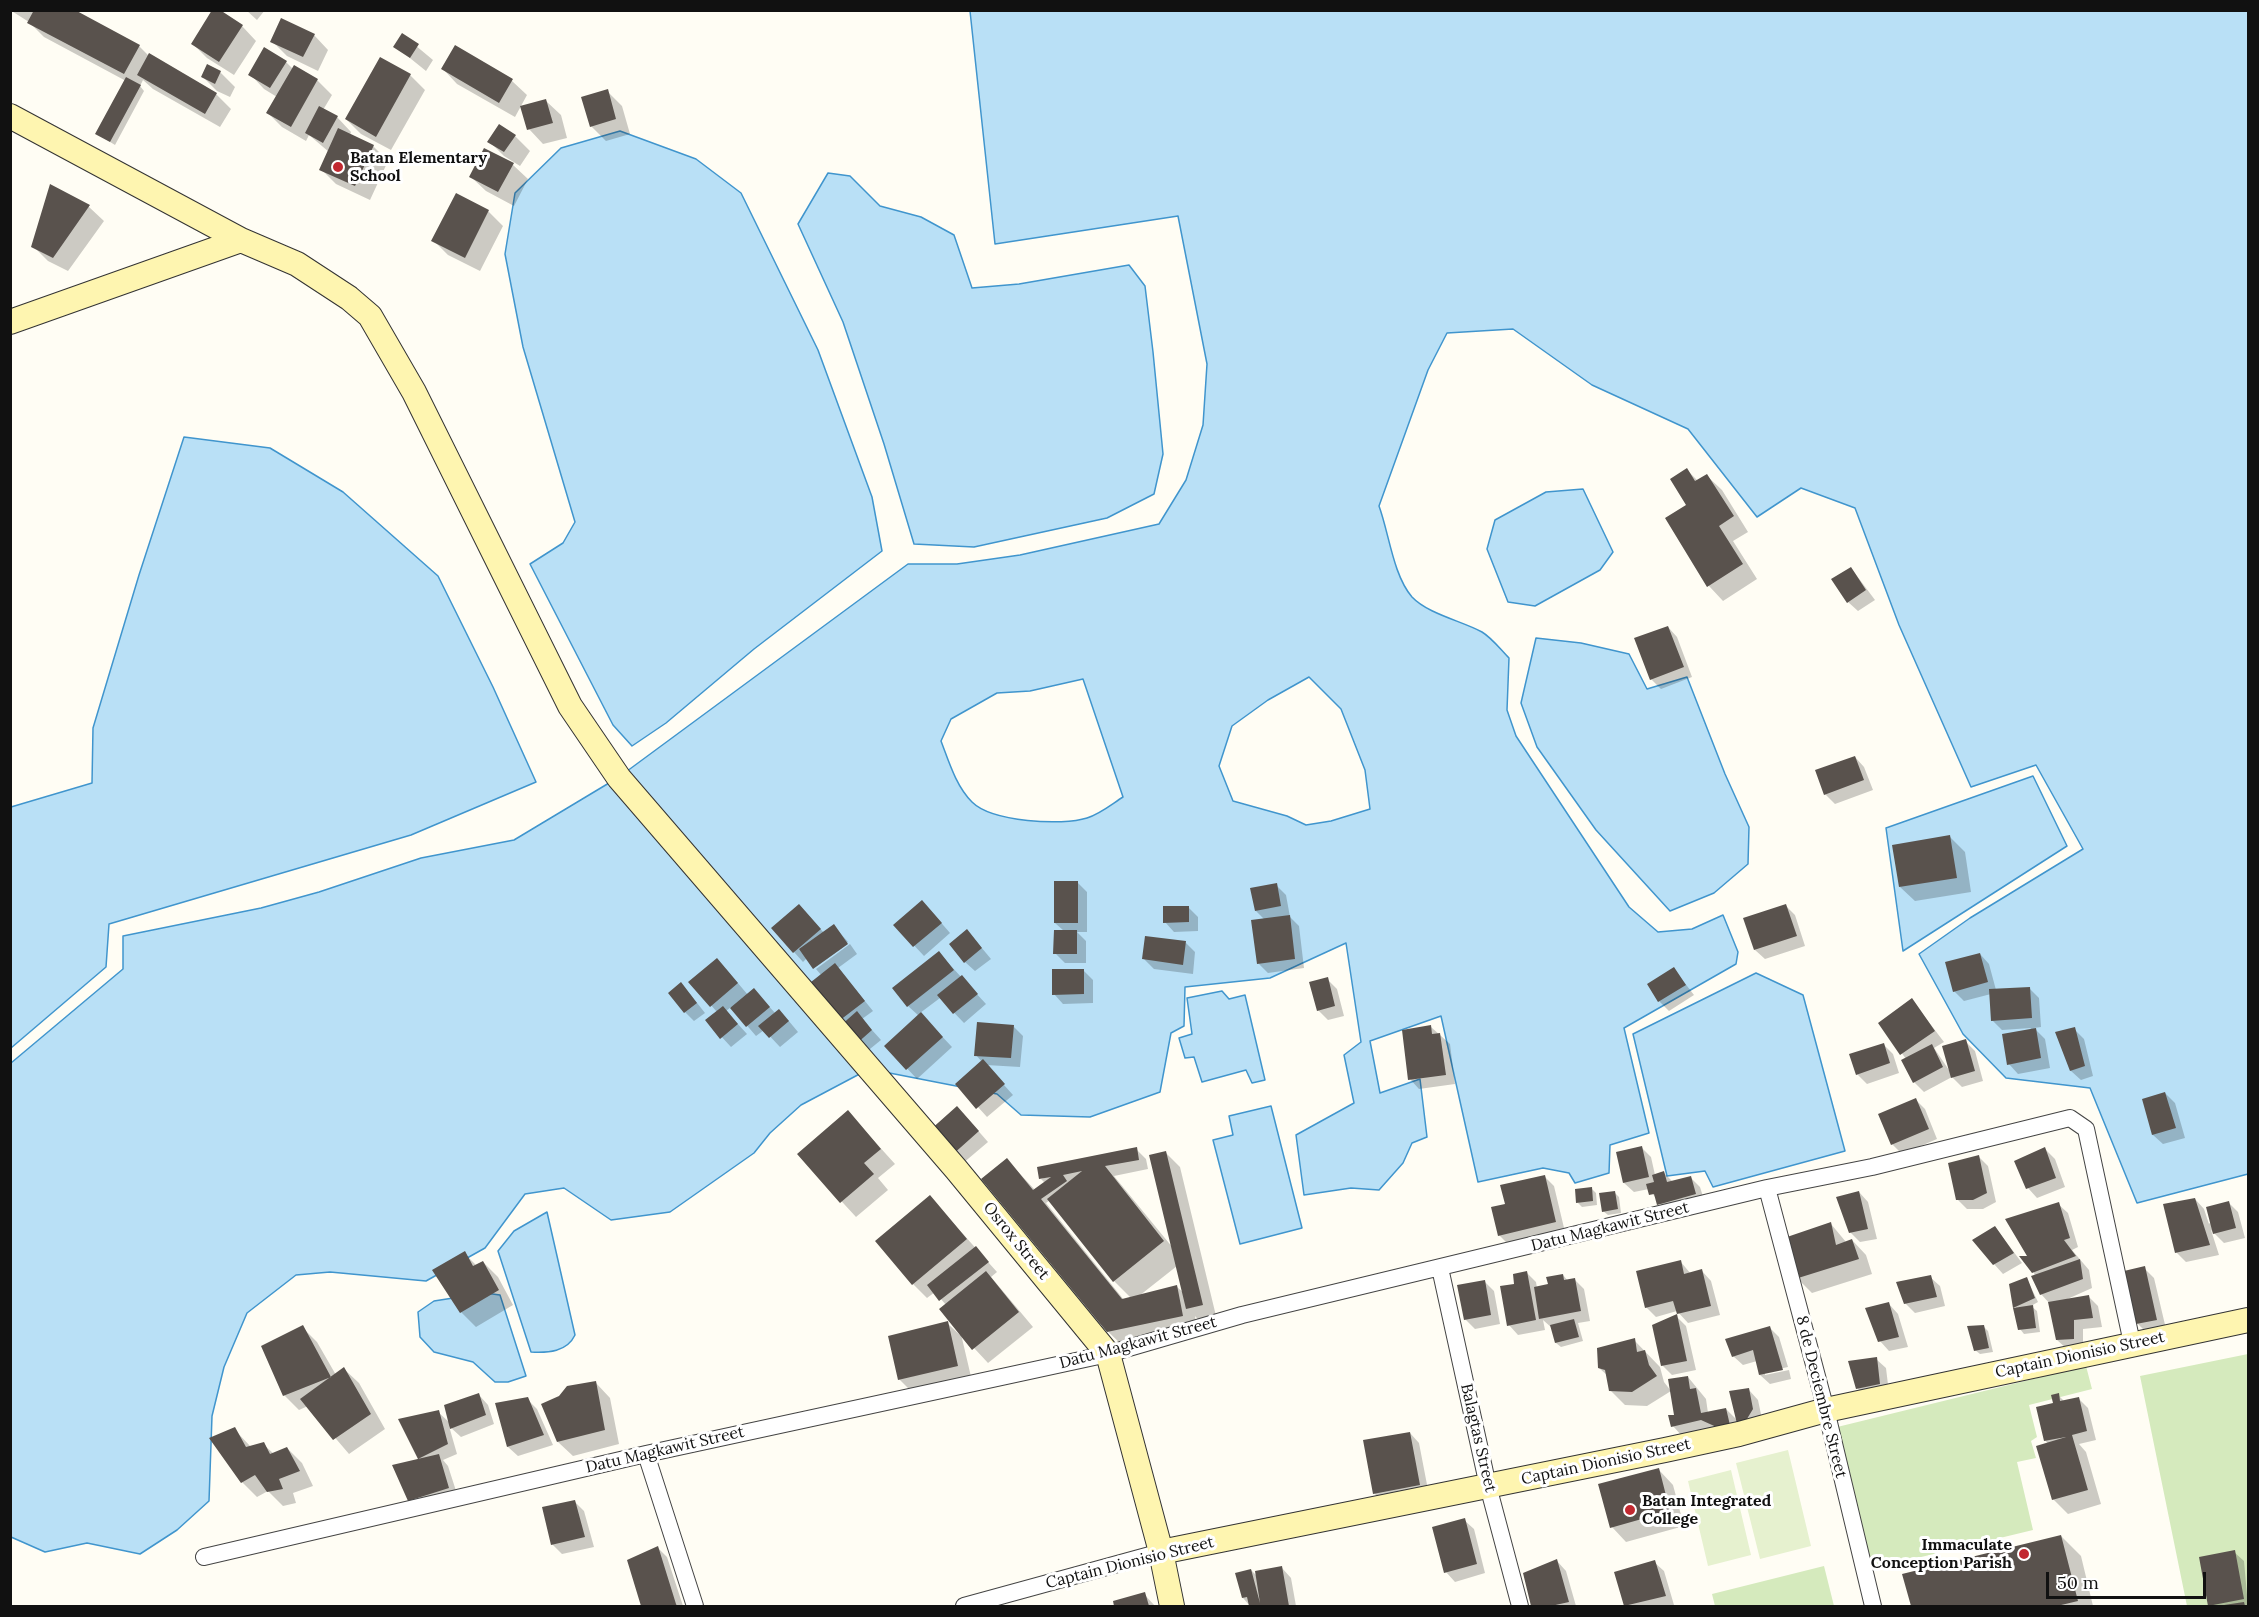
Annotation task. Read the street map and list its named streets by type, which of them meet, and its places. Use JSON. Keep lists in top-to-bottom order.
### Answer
{
  "streets": {
    "street": [
      "Datu Magkawit Street",
      "Osrox Street",
      "Captain Dionisio Street",
      "8 de Deciembre Street",
      "Balagtas Street"
    ]
  },
  "crossings": [
    ["Datu Magkawit Street", "Osrox Street"],
    ["Datu Magkawit Street", "Captain Dionisio Street"],
    ["Datu Magkawit Street", "8 de Deciembre Street"],
    ["Datu Magkawit Street", "Balagtas Street"],
    ["Osrox Street", "Captain Dionisio Street"],
    ["Captain Dionisio Street", "8 de Deciembre Street"],
    ["Captain Dionisio Street", "Balagtas Street"]
  ],
  "places": ["Batan Elementary School", "Batan Integrated College", "Immaculate Conception Parish"],
  "scale_bar": "50 m"
}
